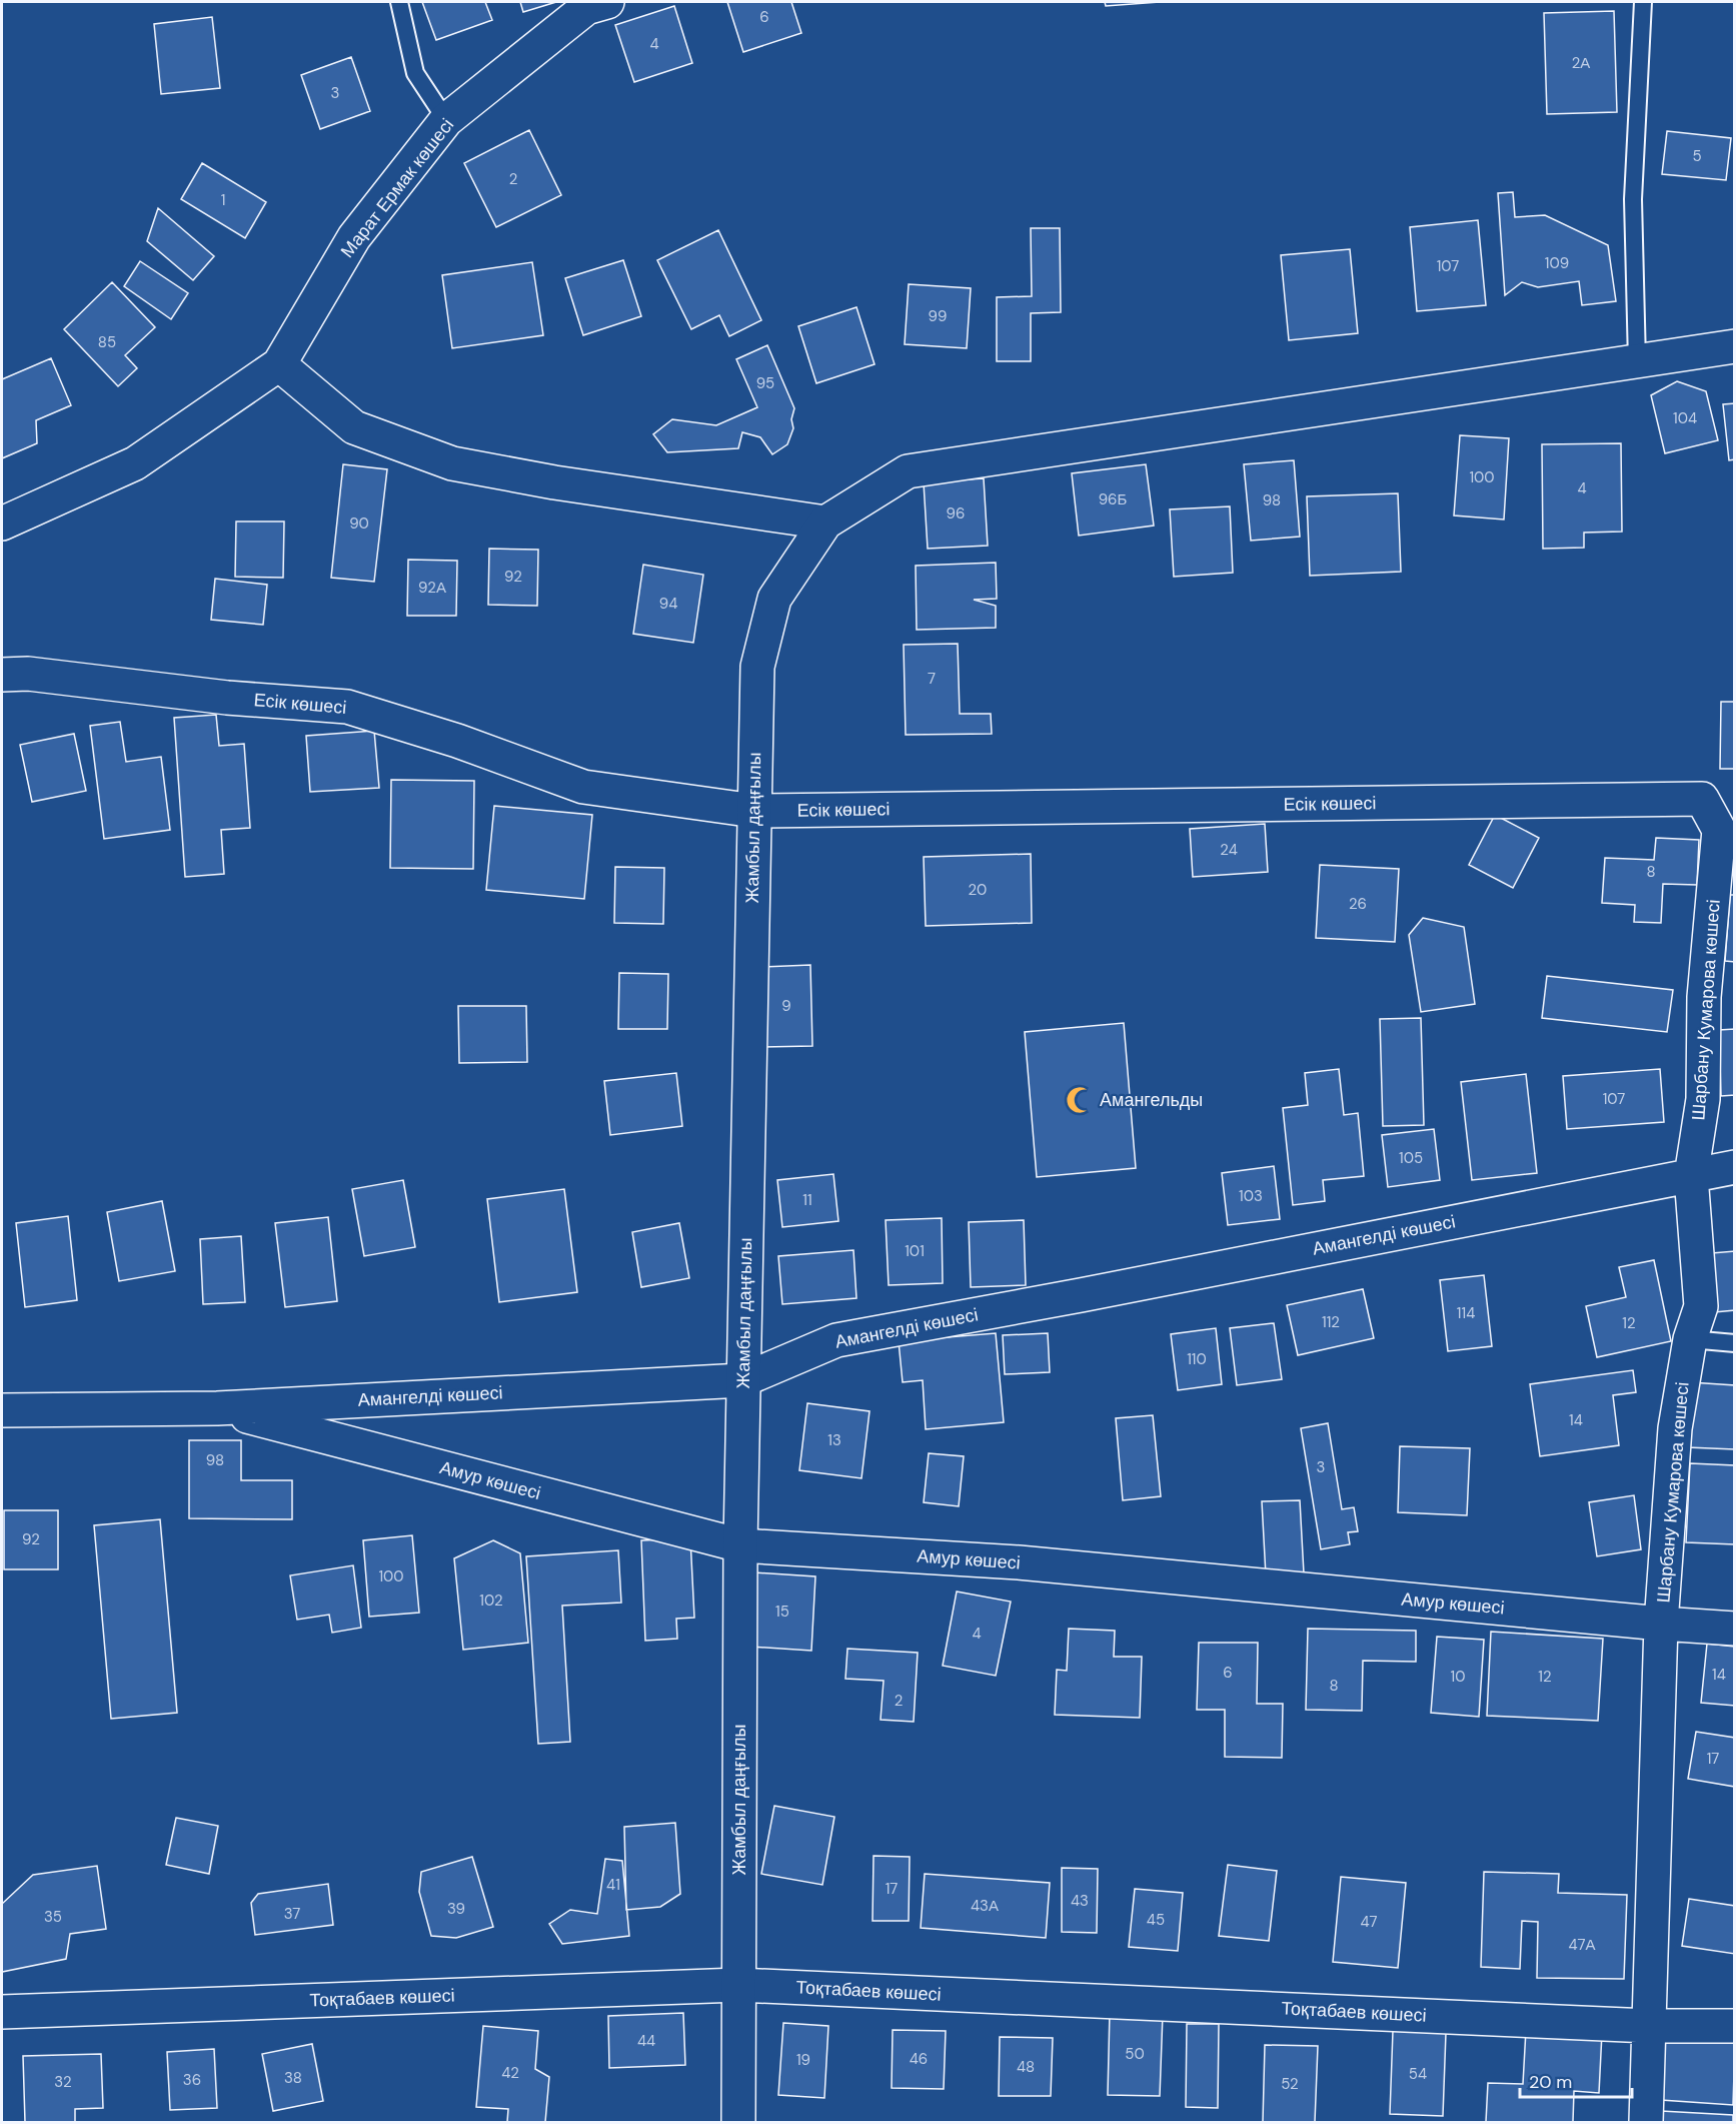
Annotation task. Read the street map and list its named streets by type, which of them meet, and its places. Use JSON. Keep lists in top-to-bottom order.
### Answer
{
  "streets": {
    "street": [
      "Марат Ермак көшесі",
      "Есік көшесі",
      "Жамбыл даңғылы",
      "Шарбану Кумарова көшесі",
      "Амангелді көшесі",
      "Амур көшесі",
      "Тоқтабаев көшесі"
    ]
  },
  "crossings": [
    ["Есік көшесі", "Жамбыл даңғылы"],
    ["Есік көшесі", "Шарбану Кумарова көшесі"],
    ["Жамбыл даңғылы", "Амангелді көшесі"],
    ["Жамбыл даңғылы", "Амур көшесі"],
    ["Жамбыл даңғылы", "Тоқтабаев көшесі"],
    ["Шарбану Кумарова көшесі", "Амангелді көшесі"],
    ["Шарбану Кумарова көшесі", "Амур көшесі"],
    ["Шарбану Кумарова көшесі", "Тоқтабаев көшесі"],
    ["Амангелді көшесі", "Амур көшесі"]
  ],
  "places": {
    "mosque": ["Амангельды"]
  },
  "house_numbers": [
    "6",
    "4",
    "2А",
    "3",
    "5",
    "2",
    "1",
    "109",
    "107",
    "99",
    "85",
    "95",
    "104",
    "100",
    "4",
    "96Б",
    "98",
    "96",
    "90",
    "92",
    "92А",
    "94",
    "7",
    "24",
    "8",
    "20",
    "26",
    "9",
    "107",
    "105",
    "103",
    "11",
    "101",
    "114",
    "112",
    "12",
    "110",
    "14",
    "13",
    "98",
    "3",
    "92",
    "100",
    "102",
    "15",
    "4",
    "6",
    "14",
    "10",
    "12",
    "8",
    "2",
    "17",
    "41",
    "17",
    "43",
    "43А",
    "39",
    "37",
    "35",
    "45",
    "47",
    "47А",
    "44",
    "50",
    "46",
    "19",
    "48",
    "42",
    "54",
    "38",
    "36",
    "32",
    "52"
  ],
  "scale_bar": "20 m"
}
